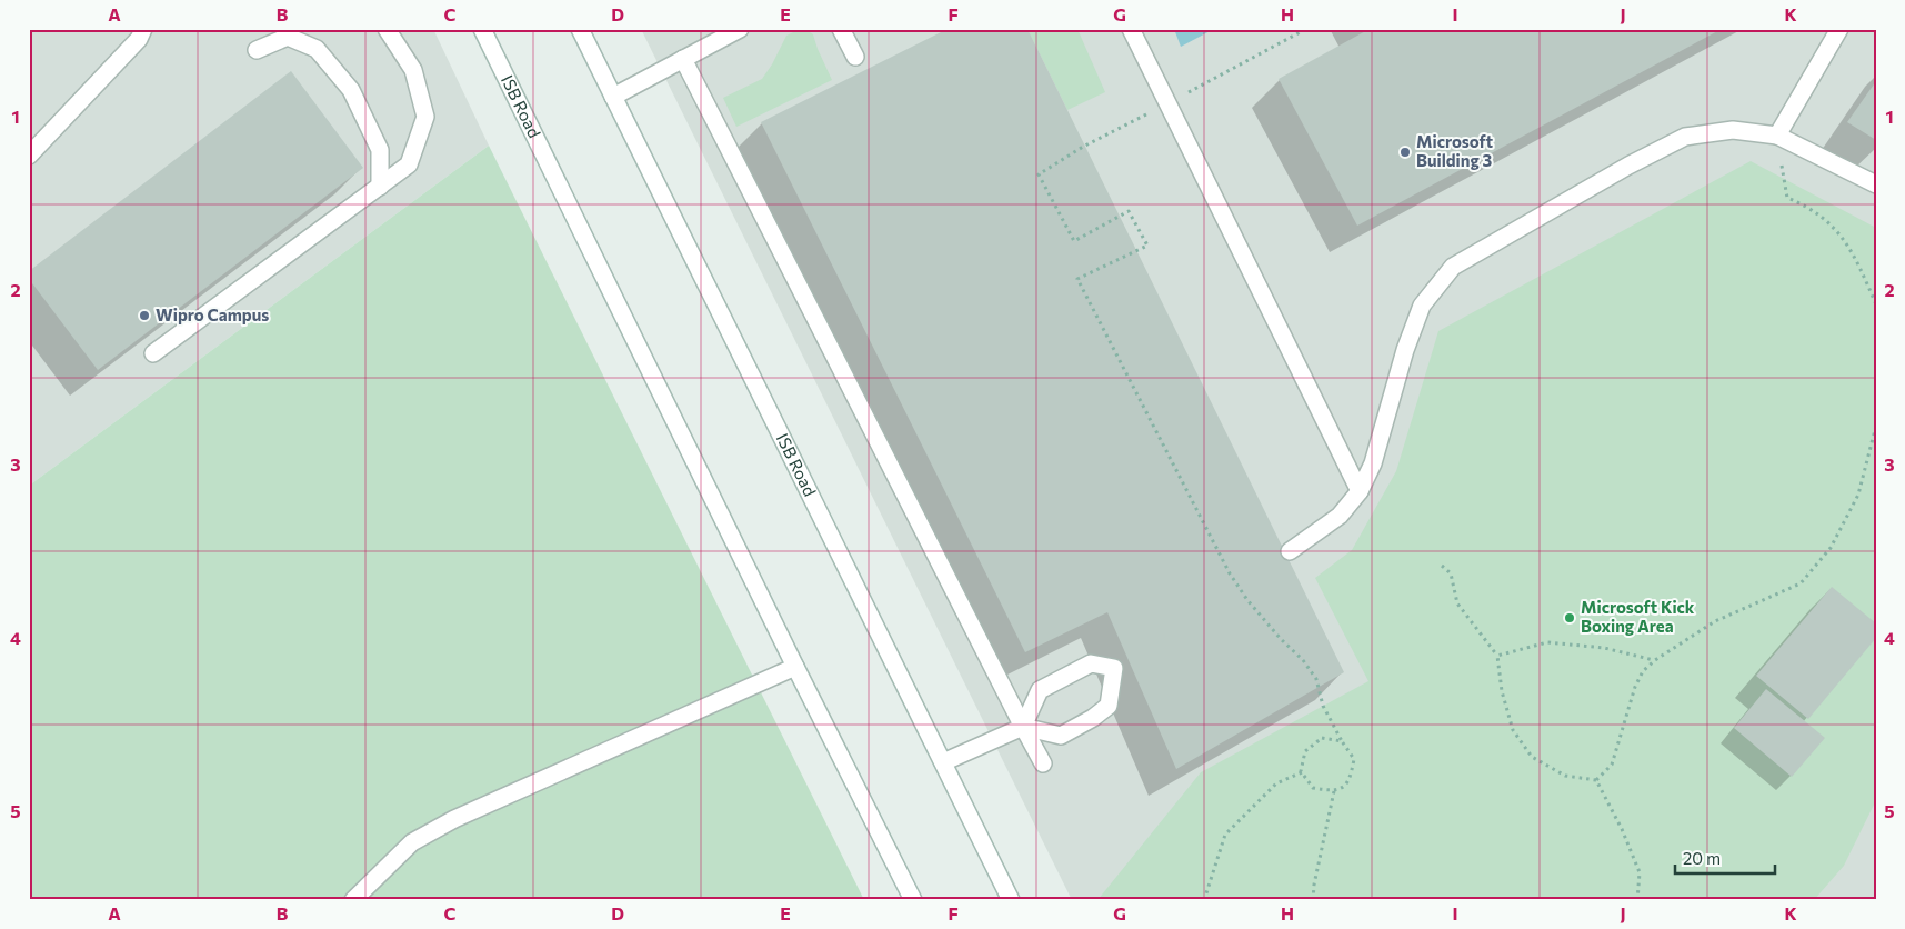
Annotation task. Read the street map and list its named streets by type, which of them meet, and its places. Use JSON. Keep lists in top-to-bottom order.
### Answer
{
  "streets": {
    "main road": ["ISB Road"]
  },
  "places": ["Microsoft Building 3", "Wipro Campus", "Microsoft Kick Boxing Area"],
  "scale_bar": "20 m",
  "grid": {
    "columns": [
      "A",
      "B",
      "C",
      "D",
      "E",
      "F",
      "G",
      "H",
      "I",
      "J",
      "K"
    ],
    "rows": [
      "1",
      "2",
      "3",
      "4",
      "5"
    ]
  }
}
